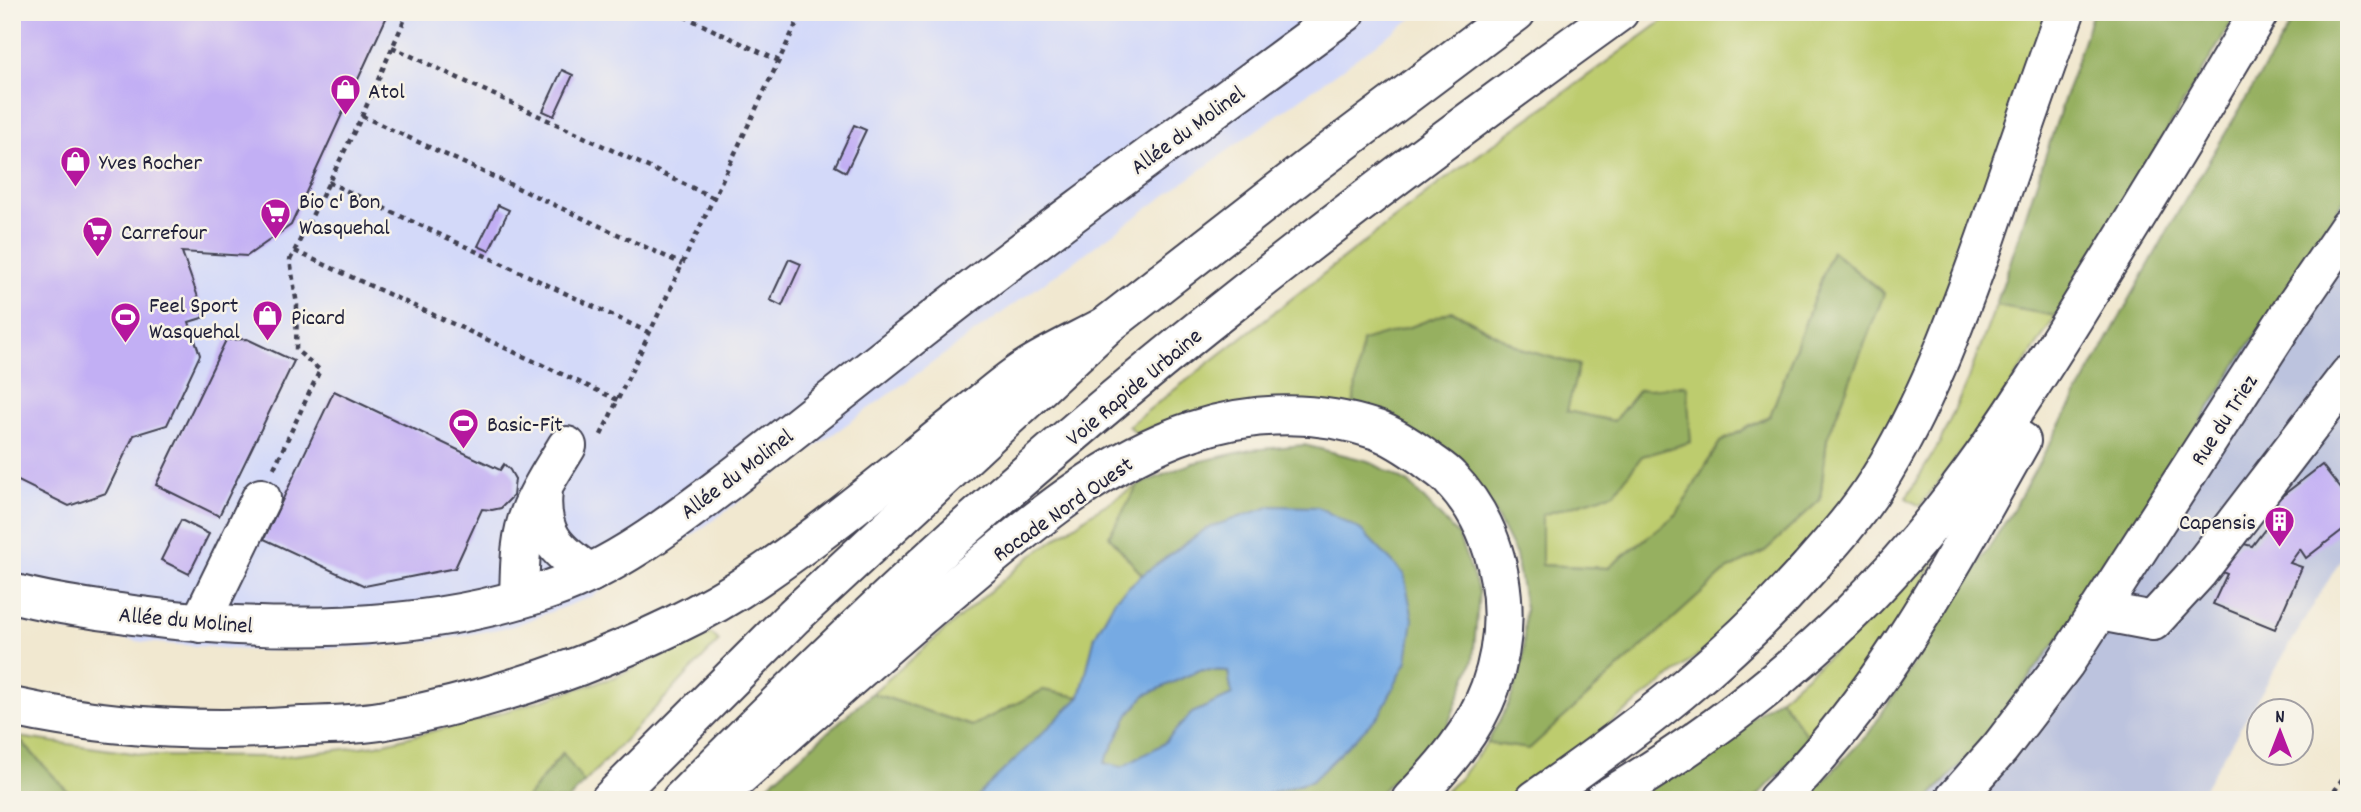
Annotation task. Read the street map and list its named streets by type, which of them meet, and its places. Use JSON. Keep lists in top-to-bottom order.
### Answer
{
  "streets": {
    "main road": [
      "Allée du Molinel",
      "Voie Rapide Urbaine",
      "Rue du Triez",
      "Rocade Nord Ouest"
    ]
  },
  "places": {
    "shop": ["Atol", "Yves Rocher", "Picard"],
    "supermarket": ["Bio c' Bon Wasquehal", "Carrefour"],
    "sports": ["Feel Sport Wasquehal", "Basic-Fit"],
    "building": ["Capensis"]
  },
  "north": "top"
}
